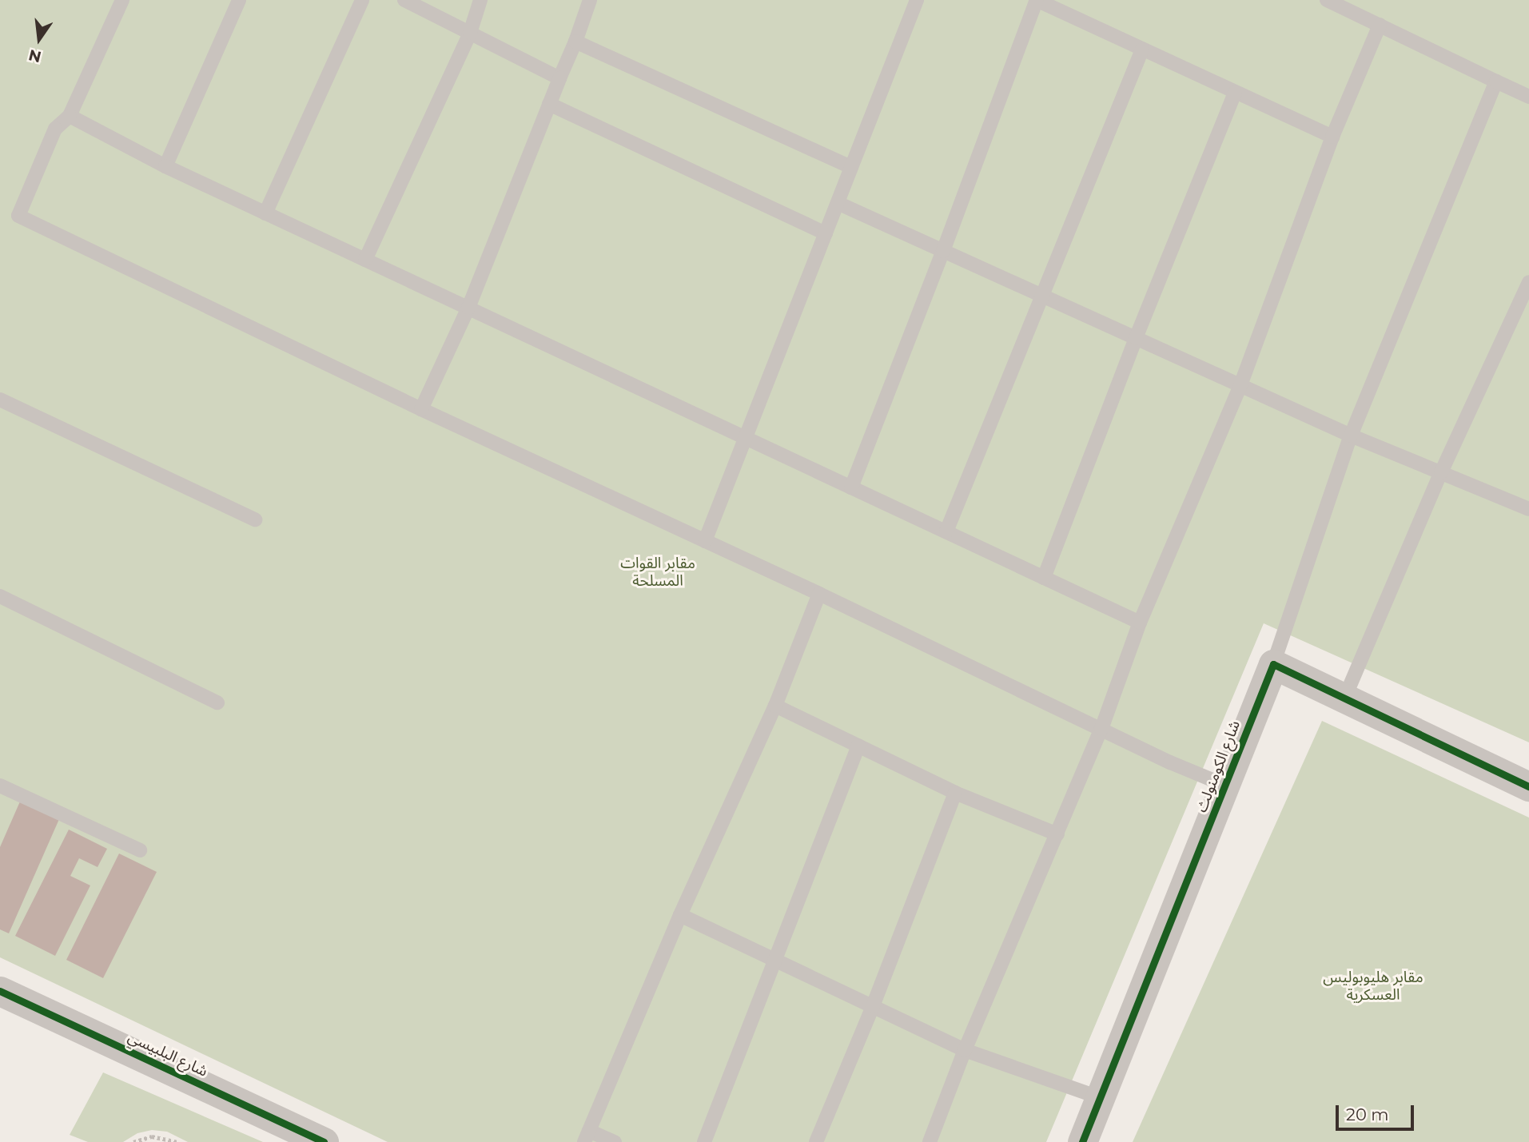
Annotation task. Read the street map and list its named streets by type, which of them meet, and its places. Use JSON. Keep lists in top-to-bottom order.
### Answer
{
  "streets": {
    "street": ["شارع الكومنولث", "شارع البلبيسي"]
  },
  "parks": ["مقابر القوات المسلحة", "مقابر هليوبوليس العسكرية"],
  "scale_bar": "20 m",
  "north": "bottom"
}
